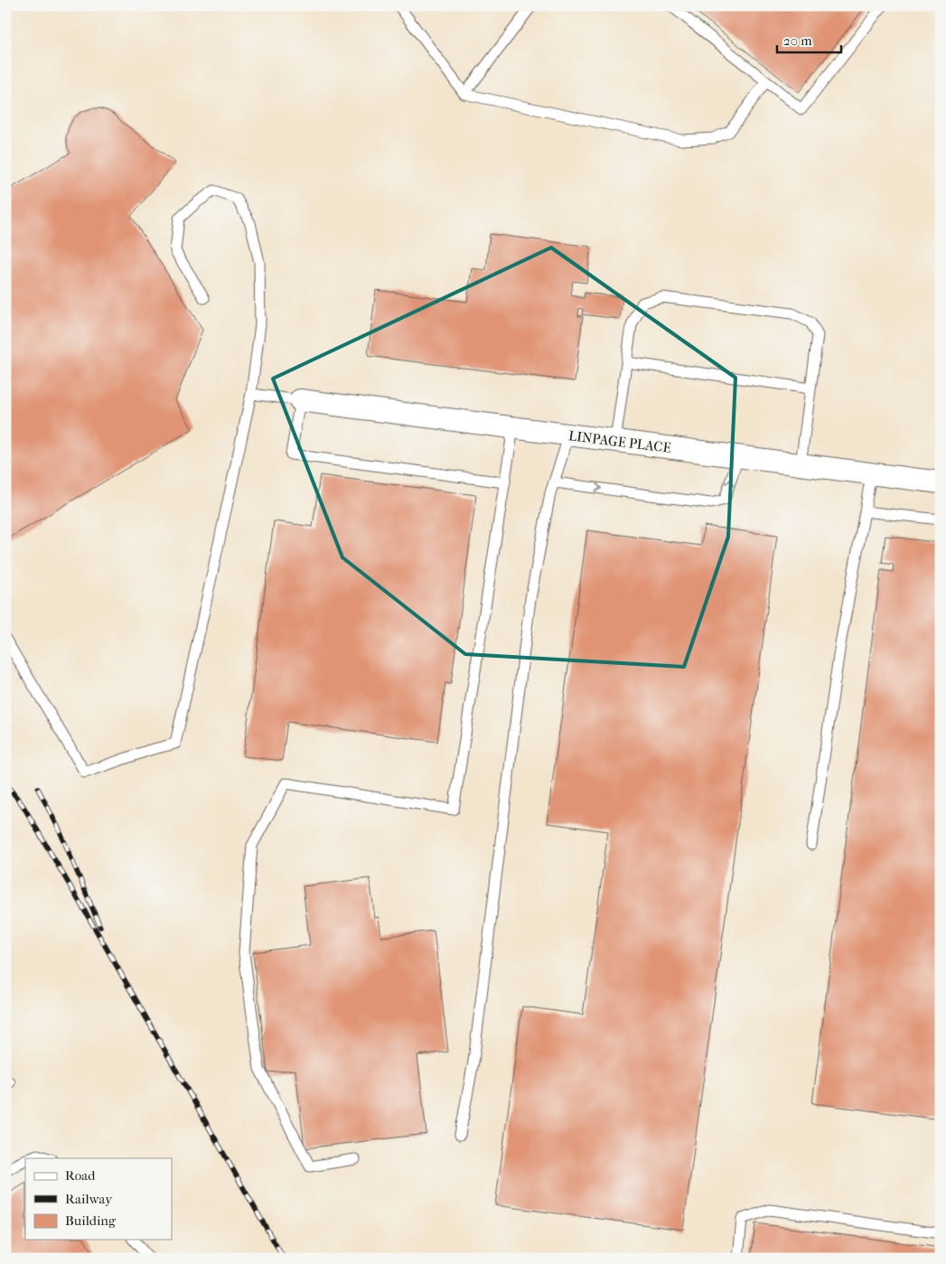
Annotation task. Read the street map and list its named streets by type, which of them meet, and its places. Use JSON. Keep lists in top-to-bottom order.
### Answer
{
  "streets": {
    "street": ["LINPAGE PLACE"]
  },
  "legend": ["Road", "Railway", "Building"],
  "scale_bar": "20 m"
}
